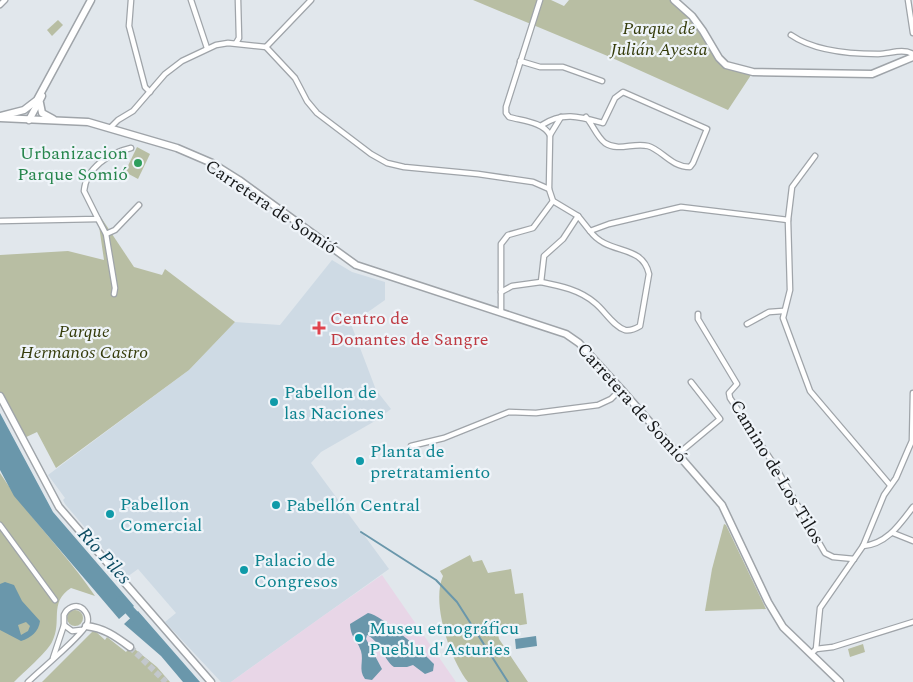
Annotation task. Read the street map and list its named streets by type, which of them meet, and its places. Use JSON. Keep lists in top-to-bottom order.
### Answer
{
  "streets": {
    "street": ["Carretera de Somió", "Camino de Los Tilos"]
  },
  "water": ["Río Piles"],
  "parks": ["Parque de Julián Ayesta", "Parque Hermanos Castro"],
  "places": {
    "other": [
      "Urbanizacion Parque Somió",
      "Pabellon de las Naciones",
      "Planta de pretratamiento",
      "Pabellón Central",
      "Pabellon Comercial",
      "Palacio de Congresos",
      "Museu etnográficu Pueblu d'Asturies"
    ],
    "health": ["Centro de Donantes de Sangre"]
  }
}
